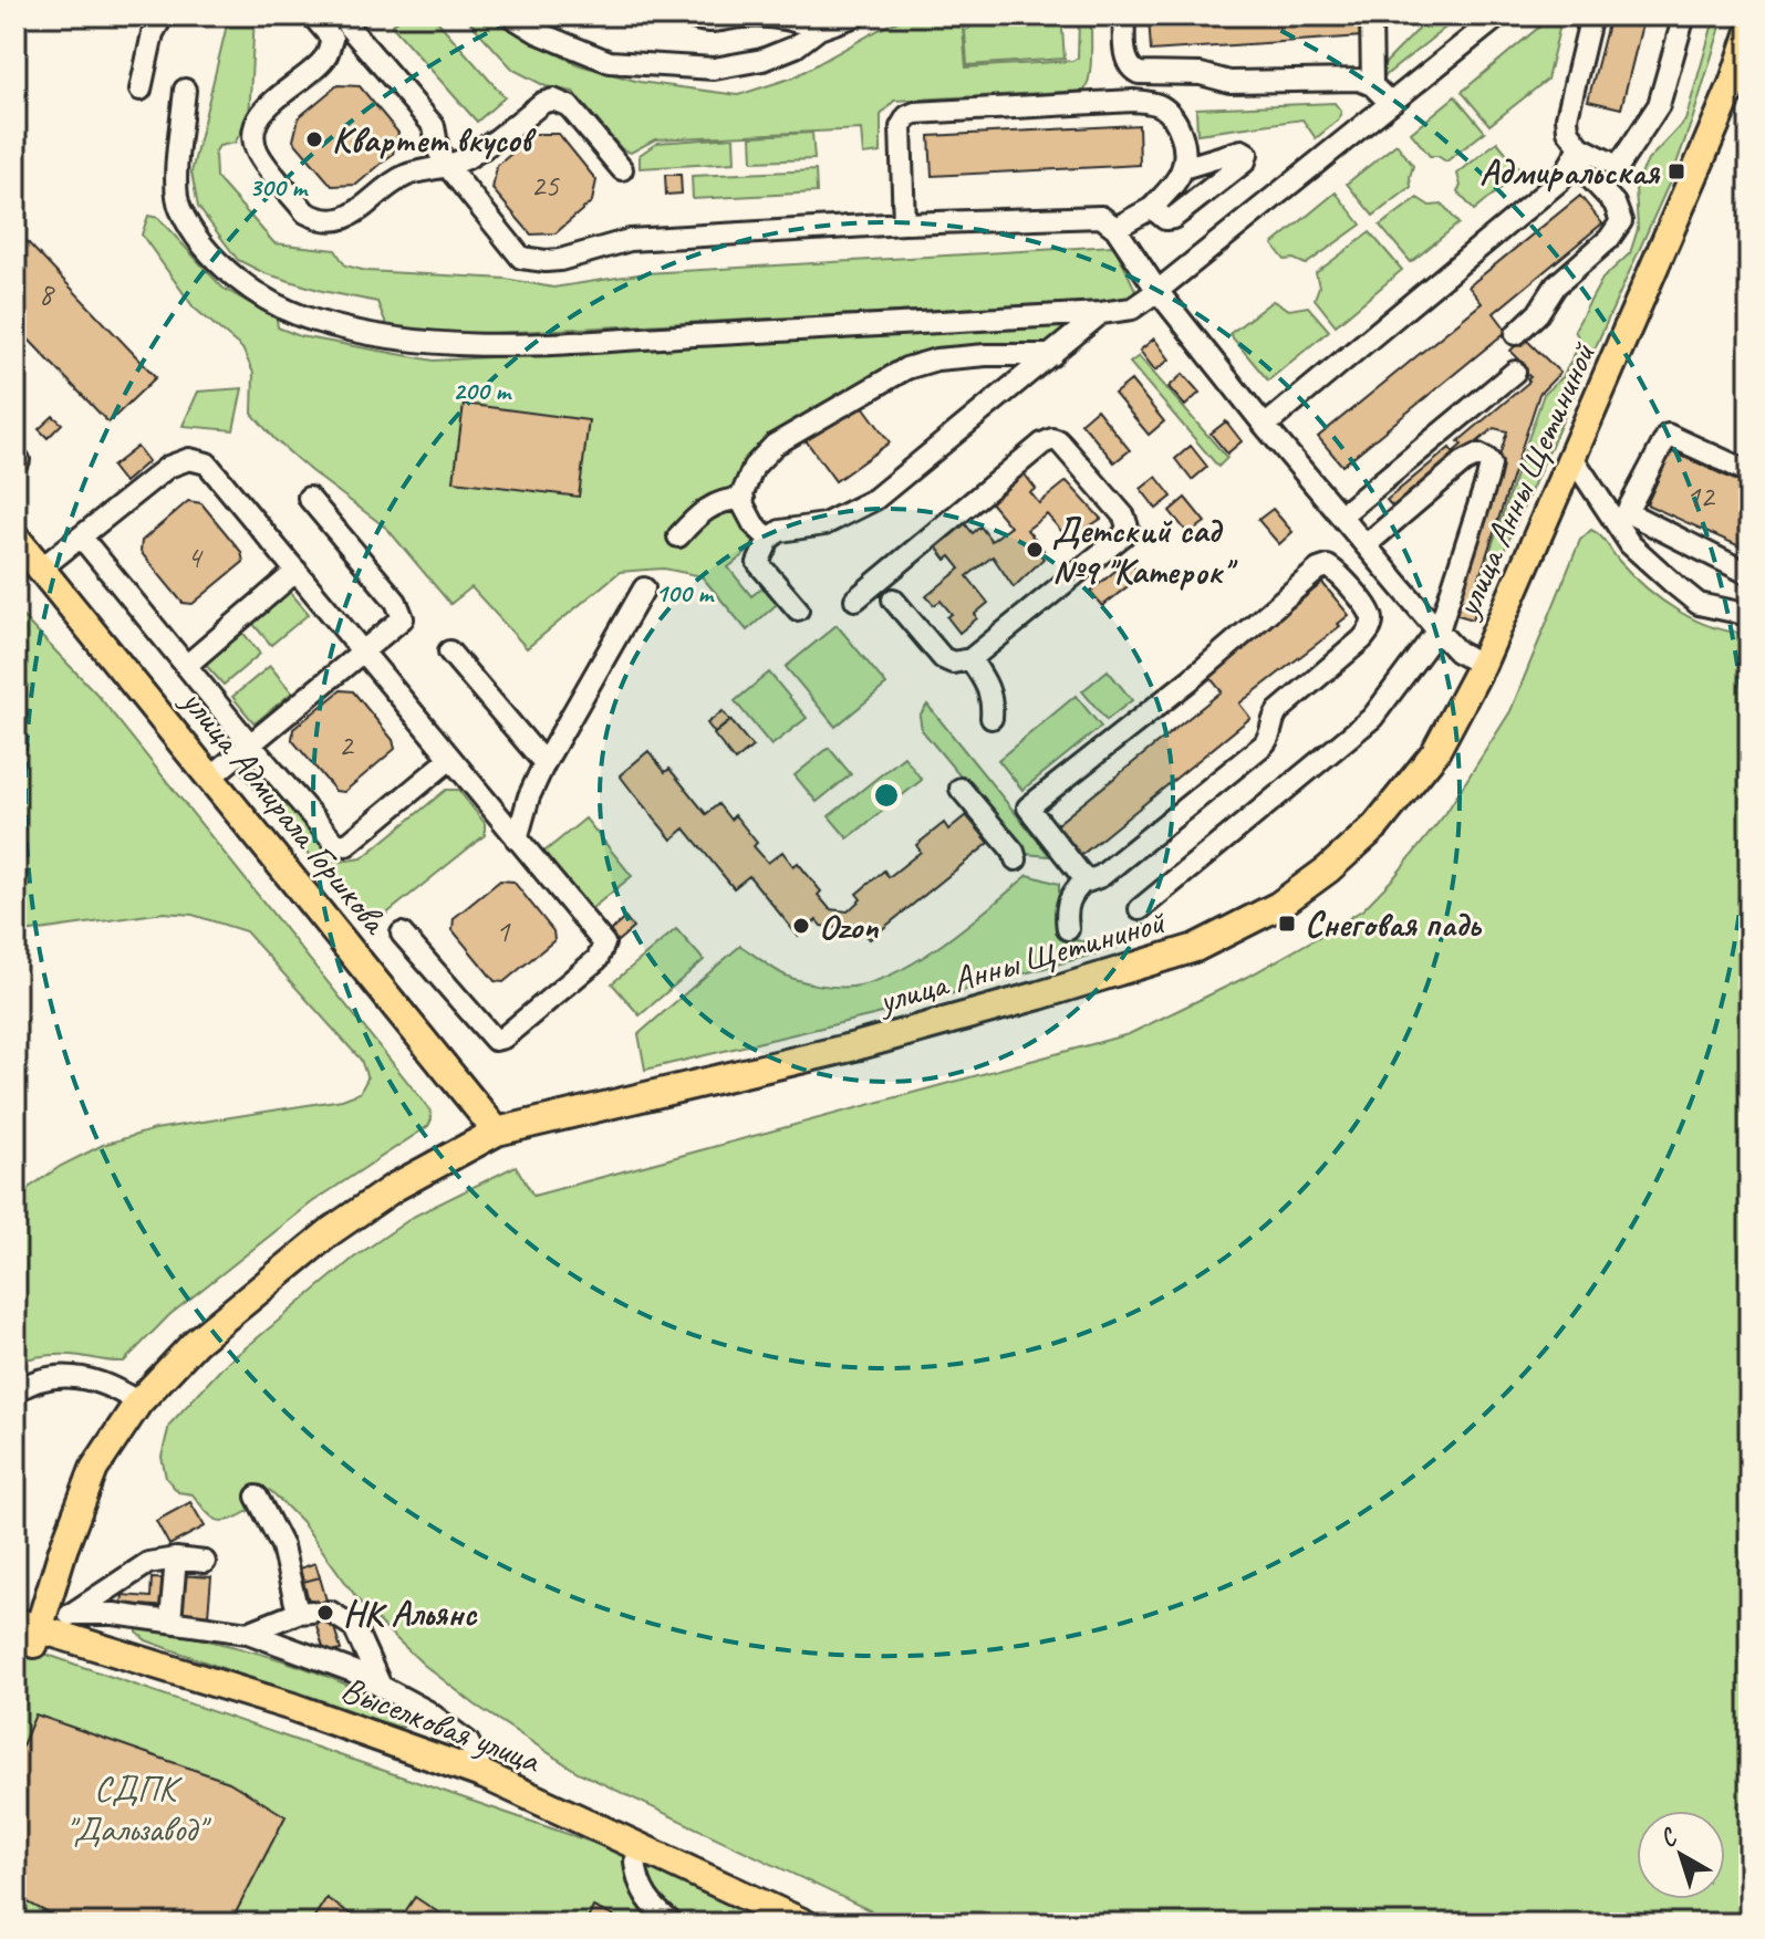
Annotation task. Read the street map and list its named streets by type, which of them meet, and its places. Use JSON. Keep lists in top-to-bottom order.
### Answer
{
  "streets": {
    "main road": ["улица Анны Щетининой", "улица Адмирала Горшкова", "Выселковая улица"]
  },
  "crossings": [
    ["улица Анны Щетининой", "улица Адмирала Горшкова"],
    ["улица Анны Щетининой", "Выселковая улица"]
  ],
  "parks": ["СДПК \"Дальзавод\""],
  "places": {
    "other": [
      "Квартет вкусов",
      "Детский сад №9 \"Катерок\"",
      "Ozon",
      "НК Альянс"
    ],
    "transit": ["Адмиральская", "Снеговая падь"]
  },
  "house_numbers": [
    "25",
    "8",
    "12",
    "4",
    "2",
    "1"
  ],
  "north": "top left",
  "rings": ["300 m", "200 m", "100 m"]
}
